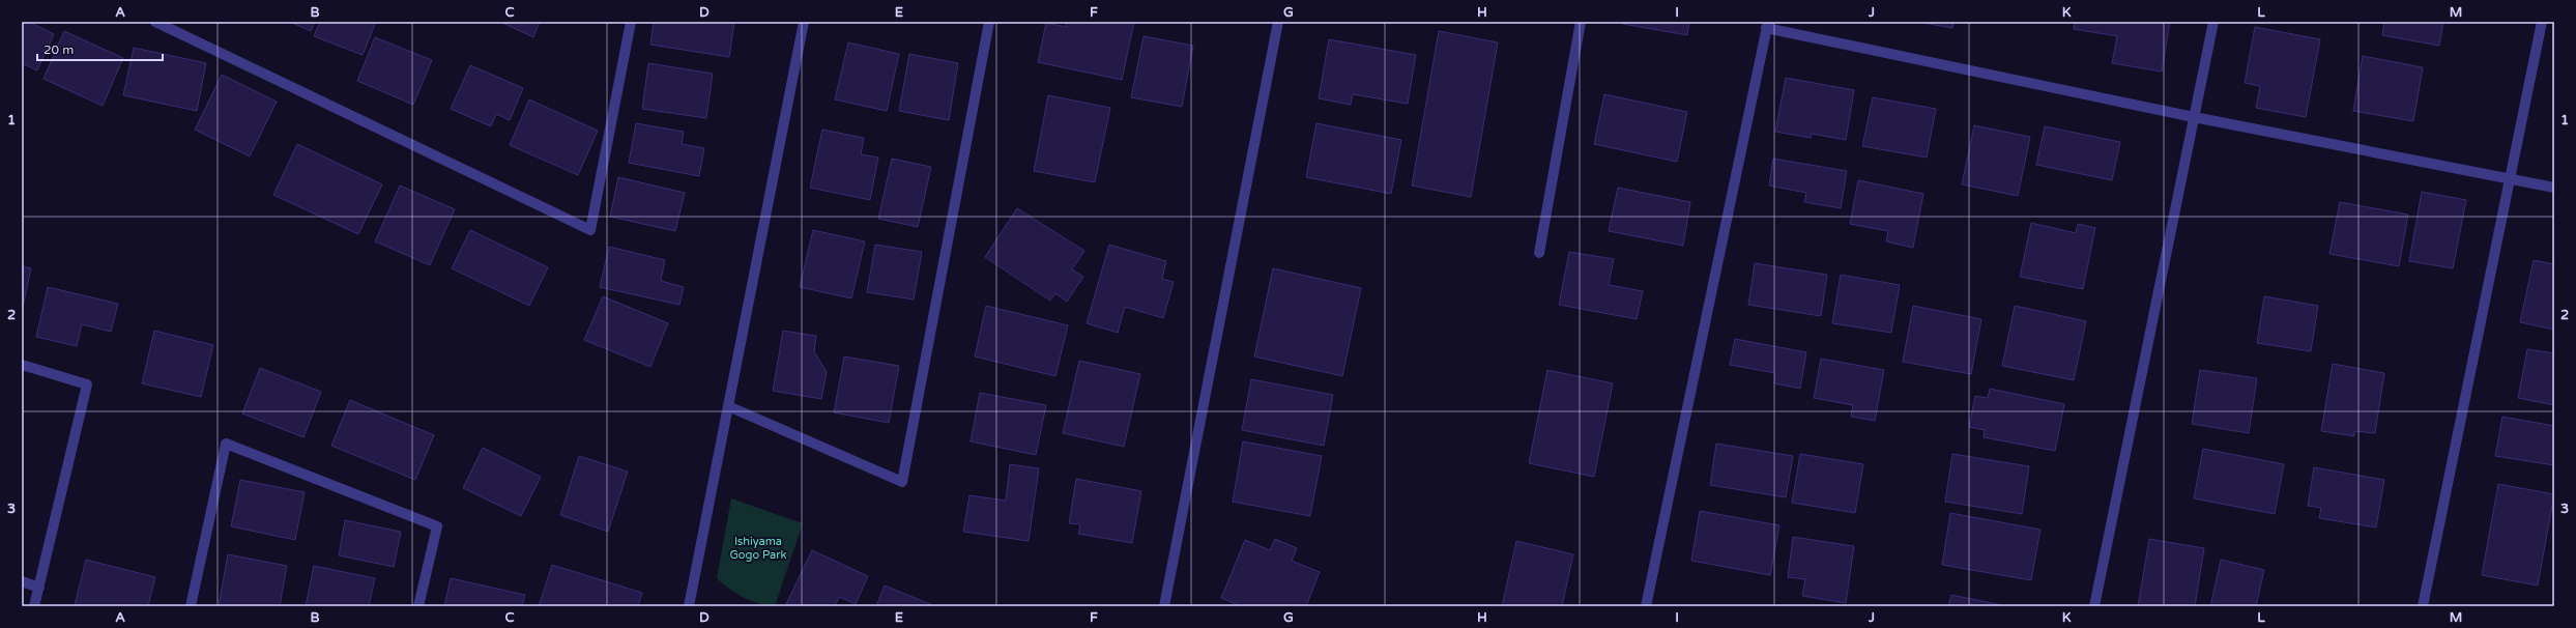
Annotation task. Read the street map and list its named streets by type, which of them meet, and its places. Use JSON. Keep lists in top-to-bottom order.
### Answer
{
  "parks": ["Ishiyama Gogo Park"],
  "scale_bar": "20 m",
  "grid": {
    "columns": [
      "A",
      "B",
      "C",
      "D",
      "E",
      "F",
      "G",
      "H",
      "I",
      "J",
      "K",
      "L",
      "M"
    ],
    "rows": ["1", "2", "3"]
  }
}
